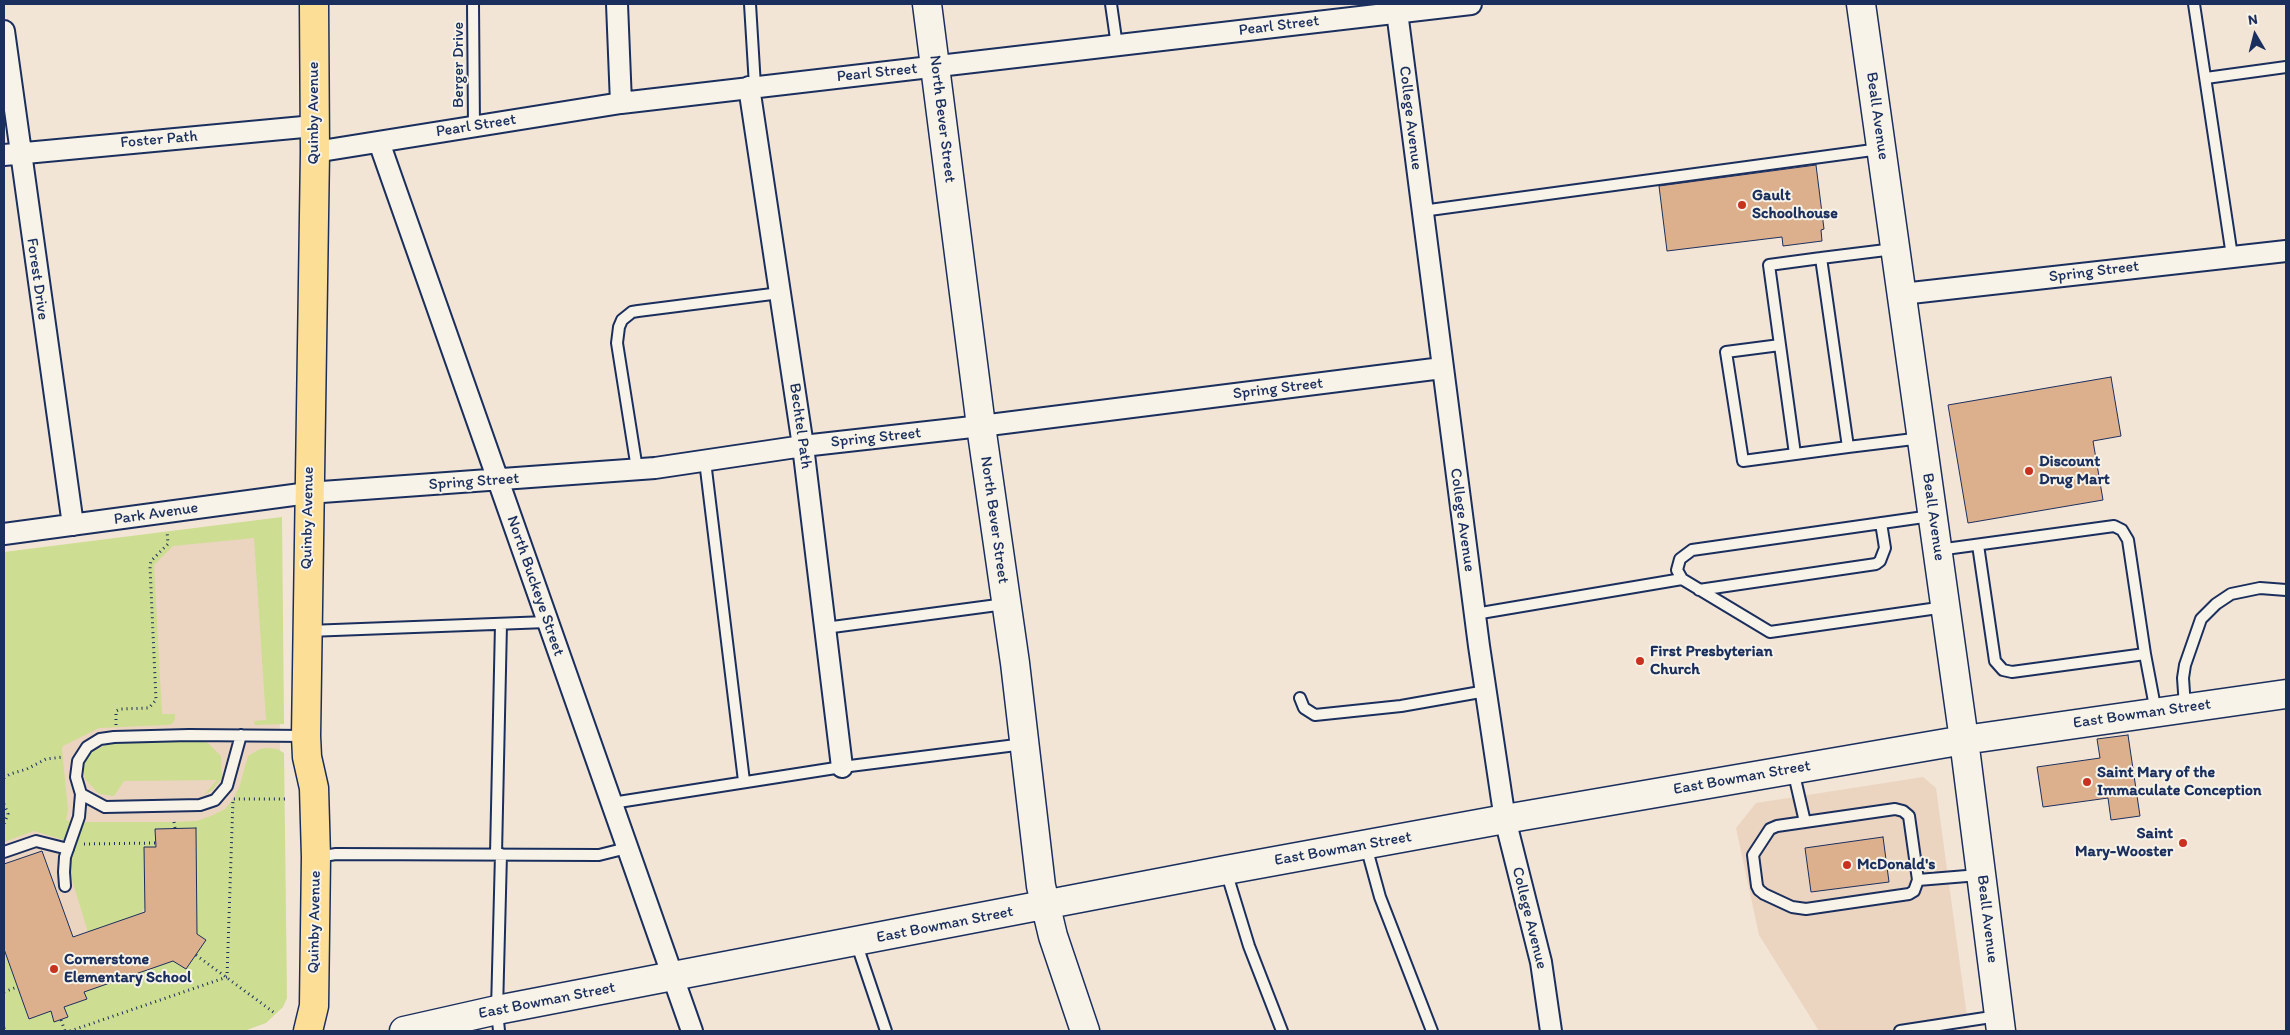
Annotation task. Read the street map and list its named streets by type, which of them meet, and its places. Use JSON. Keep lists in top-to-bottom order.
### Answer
{
  "streets": {
    "main road": [
      "Quinby Avenue",
      "Beall Avenue",
      "North Bever Street",
      "East Bowman Street"
    ],
    "street": [
      "Pearl Street",
      "College Avenue",
      "Foster Path",
      "Spring Street",
      "Forest Drive",
      "Bechtel Path",
      "Park Avenue",
      "North Buckeye Street"
    ],
    "lane": ["Berger Drive"]
  },
  "crossings": [
    ["Pearl Street", "Berger Drive"],
    ["Pearl Street", "Quinby Avenue"],
    ["Pearl Street", "College Avenue"],
    ["Pearl Street", "North Bever Street"],
    ["Pearl Street", "Foster Path"],
    ["Pearl Street", "Bechtel Path"],
    ["Pearl Street", "North Buckeye Street"],
    ["Quinby Avenue", "Foster Path"],
    ["Quinby Avenue", "Spring Street"],
    ["Quinby Avenue", "Park Avenue"],
    ["Beall Avenue", "Spring Street"],
    ["Beall Avenue", "East Bowman Street"],
    ["College Avenue", "Spring Street"],
    ["College Avenue", "East Bowman Street"],
    ["North Bever Street", "Spring Street"],
    ["North Bever Street", "East Bowman Street"],
    ["Foster Path", "Forest Drive"],
    ["Spring Street", "Bechtel Path"],
    ["Spring Street", "Park Avenue"],
    ["Spring Street", "North Buckeye Street"],
    ["Forest Drive", "Park Avenue"],
    ["North Buckeye Street", "East Bowman Street"]
  ],
  "places": [
    "Gault Schoolhouse",
    "Discount Drug Mart",
    "First Presbyterian Church",
    "Saint Mary of the Immaculate Conception",
    "Saint Mary-Wooster",
    "McDonald's",
    "Cornerstone Elementary School"
  ],
  "north": "top"
}
